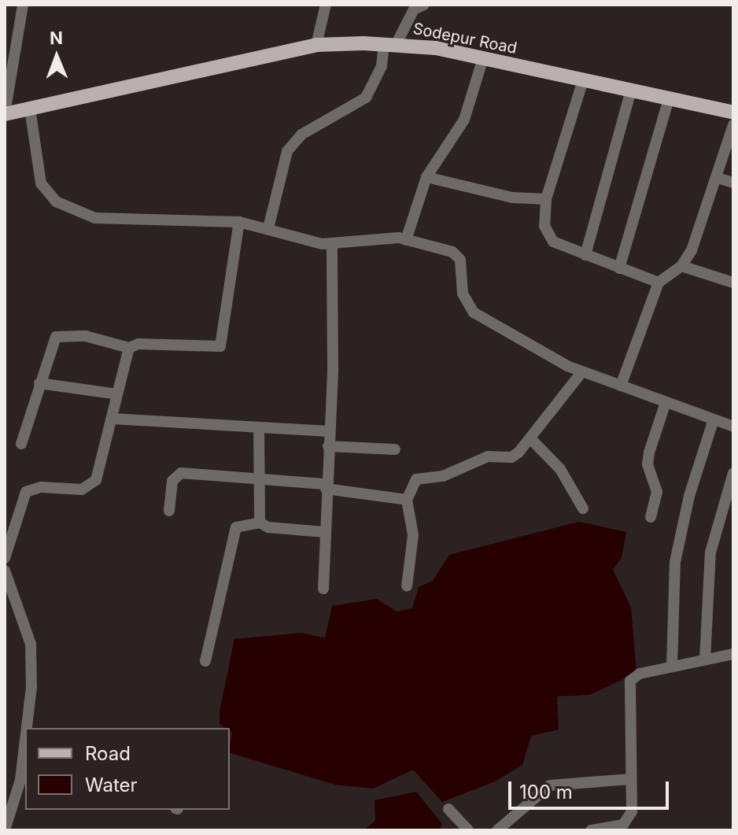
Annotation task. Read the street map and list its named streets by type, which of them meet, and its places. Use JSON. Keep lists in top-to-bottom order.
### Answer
{
  "streets": {
    "main road": ["Sodepur Road"]
  },
  "legend": ["Road", "Water"],
  "scale_bar": "100 m",
  "north": "top"
}
